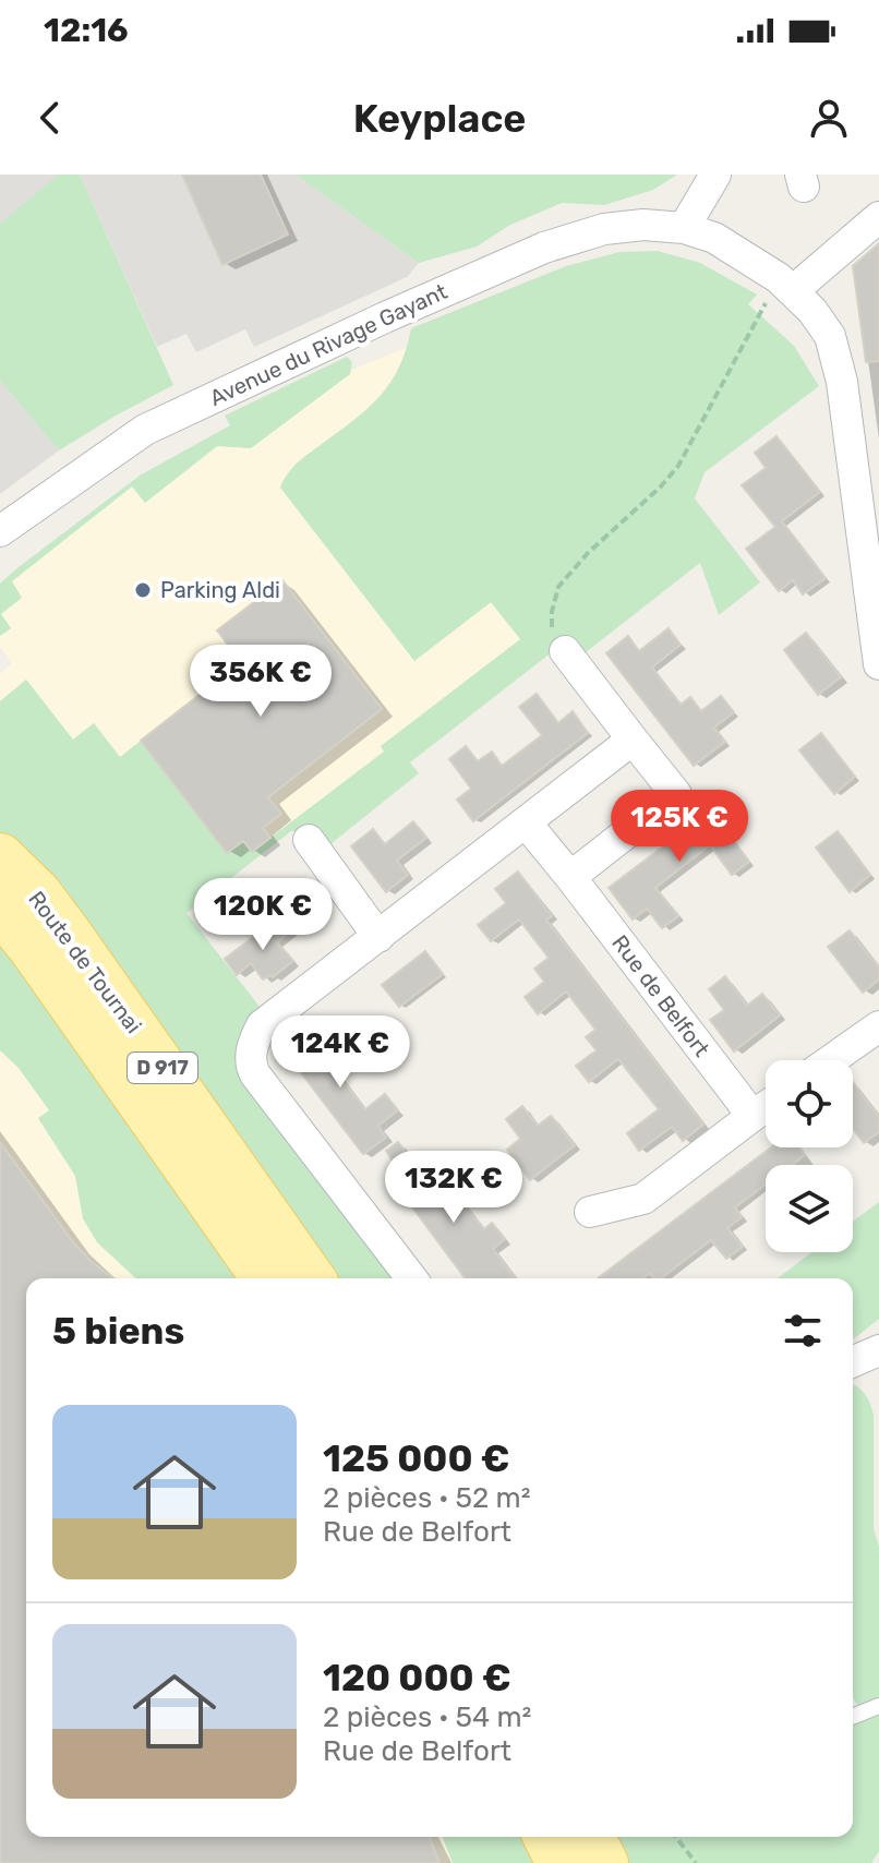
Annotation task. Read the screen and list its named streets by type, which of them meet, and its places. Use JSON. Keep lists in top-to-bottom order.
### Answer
{
  "streets": {
    "main road": ["Route de Tournai", "D 917"],
    "street": ["Avenue du Rivage Gayant", "Rue de Belfort"]
  },
  "places": ["Parking Aldi"],
  "page": {
    "status": "12:16",
    "header": "Keyplace",
    "price": [
      "356K €",
      "125K €",
      "120K €",
      "124K €",
      "132K €"
    ],
    "heading": "5 biens",
    "list": [
      {
        "name": "125 000 €",
        "note": "2 pièces · 52 m² · Rue de Belfort"
      },
      {
        "name": "120 000 €",
        "note": "2 pièces · 54 m² · Rue de Belfort"
      }
    ]
  }
}
